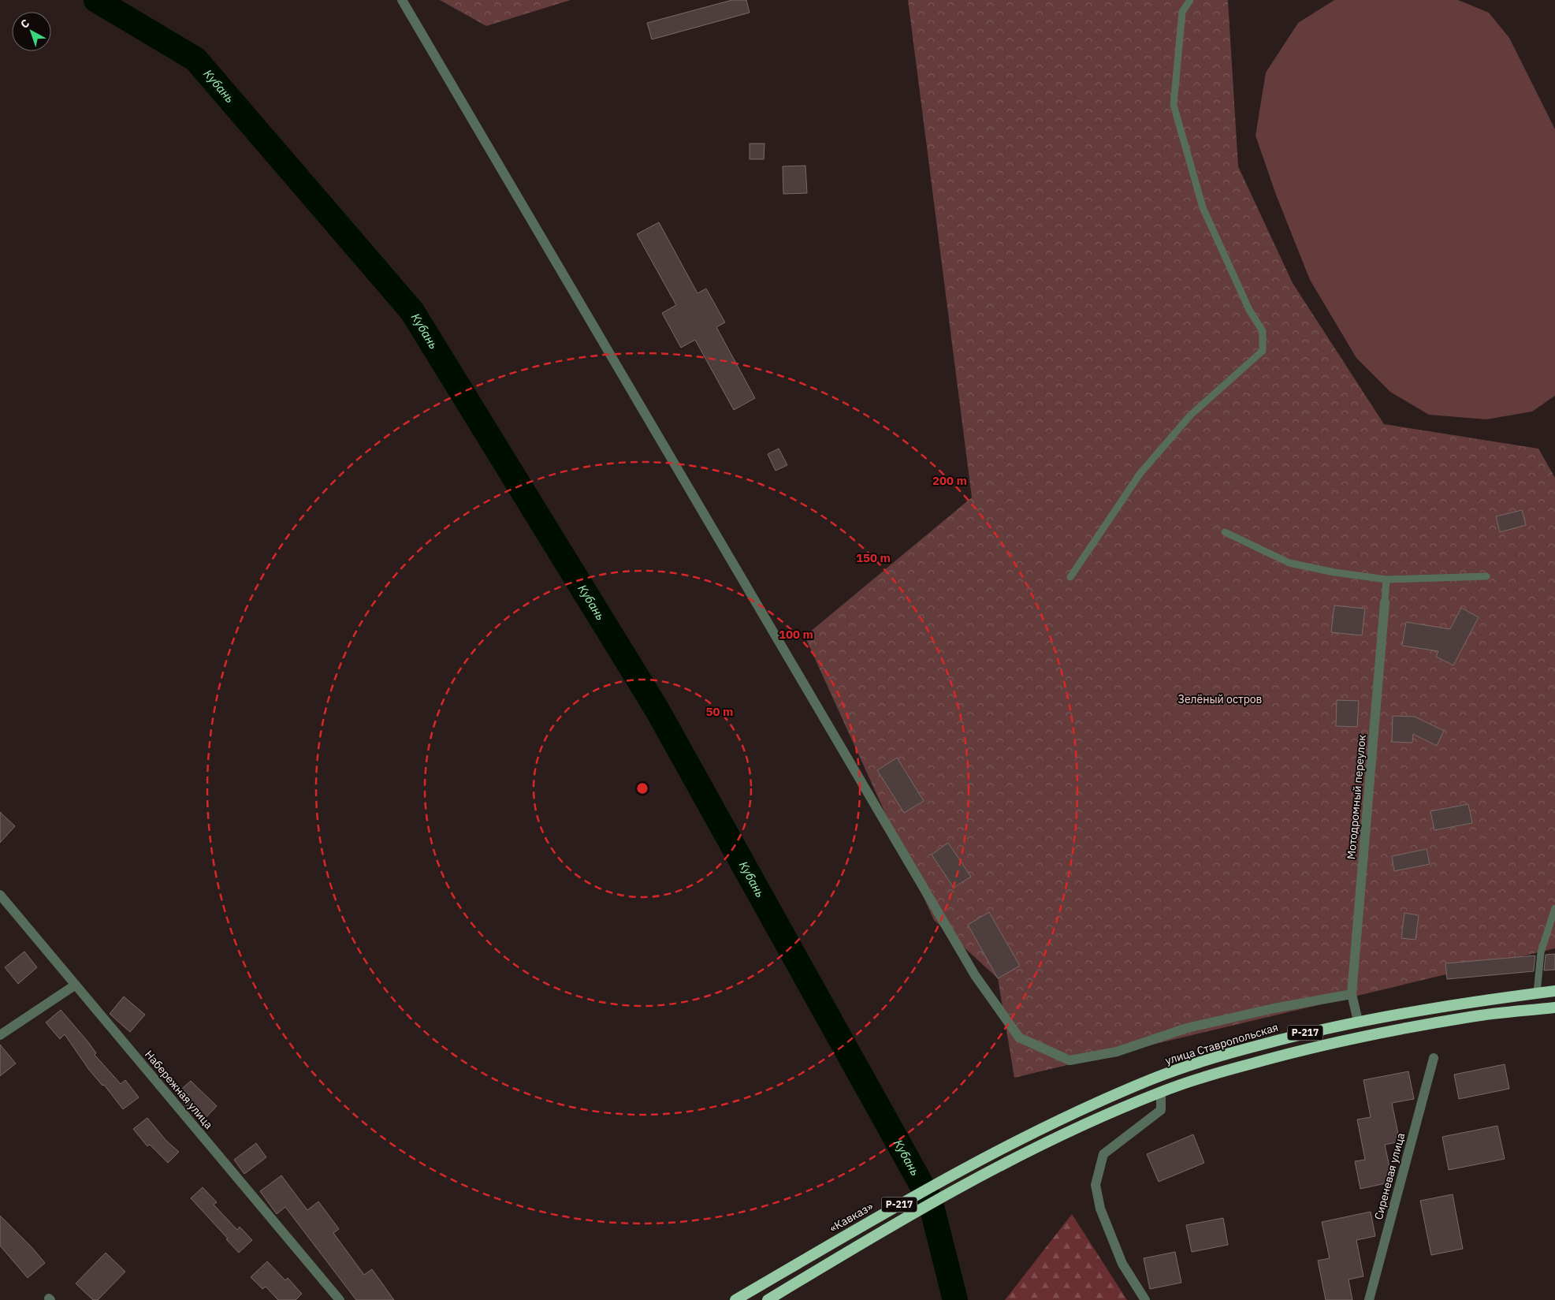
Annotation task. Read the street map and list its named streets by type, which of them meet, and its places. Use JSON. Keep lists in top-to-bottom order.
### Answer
{
  "streets": {
    "highway": ["Р-217", "улица Ставропольская", "«Кавказ»"],
    "street": ["Мотодромный переулок", "Набережная улица", "Сиреневая улица"]
  },
  "crossings": [
    ["Мотодромный переулок", "улица Ставропольская"],
    ["улица Ставропольская", "«Кавказ»"]
  ],
  "water": ["Кубань"],
  "parks": ["Зелёный остров"],
  "north": "top left",
  "rings": [
    "200 m",
    "150 m",
    "100 m",
    "50 m"
  ]
}
